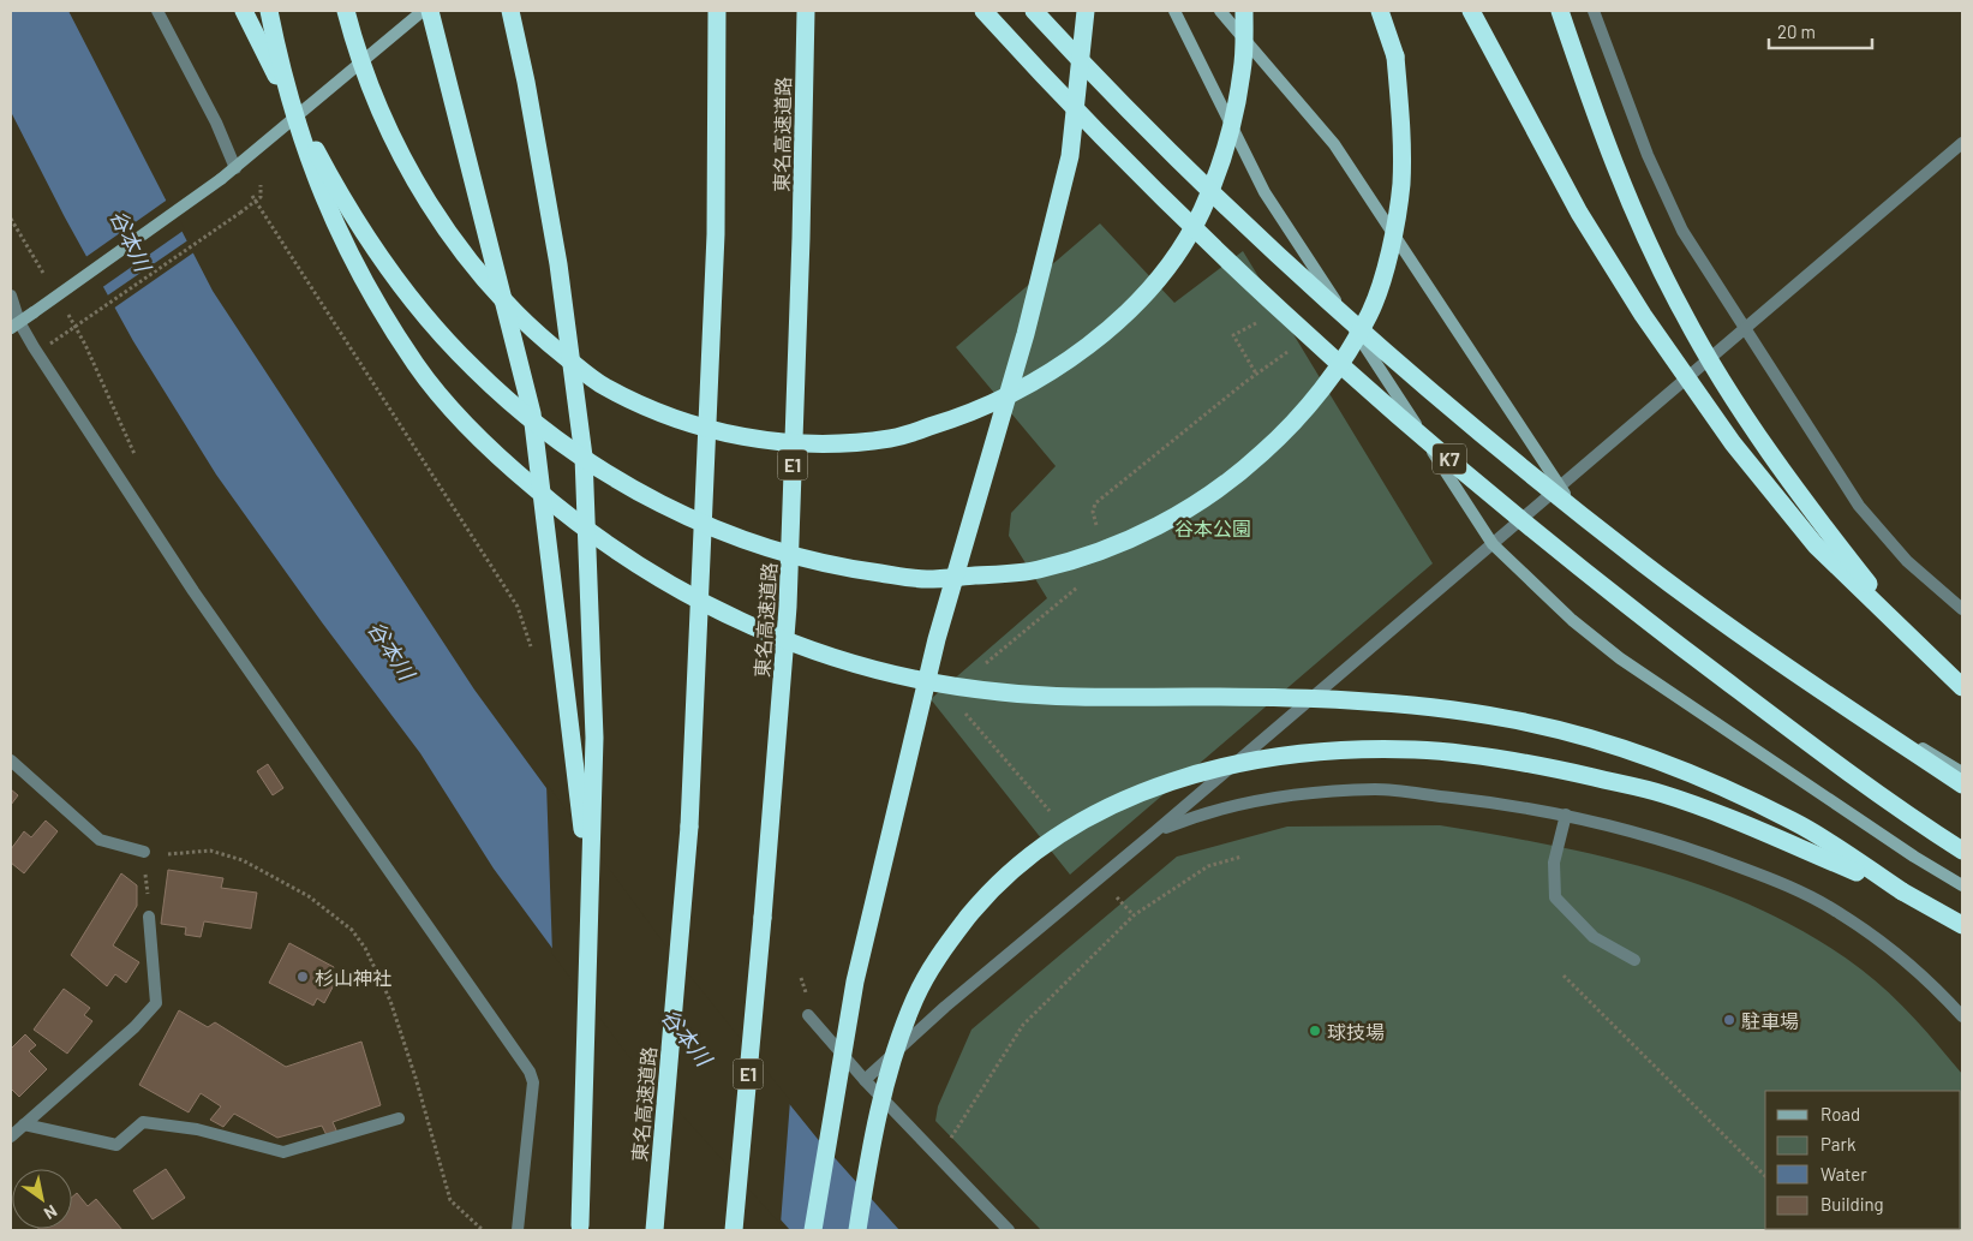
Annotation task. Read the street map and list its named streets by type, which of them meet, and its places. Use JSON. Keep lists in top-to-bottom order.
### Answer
{
  "streets": {
    "highway": ["東名高速道路", "K7", "E1"]
  },
  "water": ["谷本川"],
  "parks": ["谷本公園"],
  "places": ["杉山神社", "駐車場", "球技場"],
  "legend": [
    "Road",
    "Park",
    "Water",
    "Building"
  ],
  "scale_bar": "20 m",
  "north": "bottom right"
}
